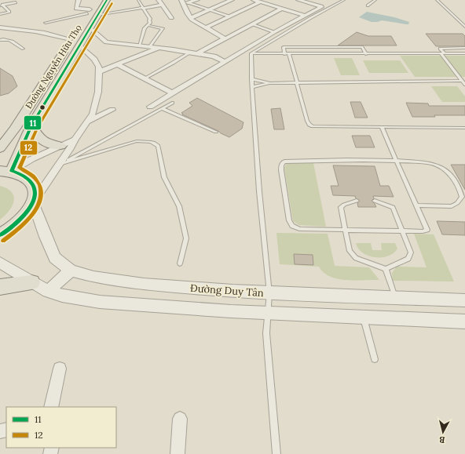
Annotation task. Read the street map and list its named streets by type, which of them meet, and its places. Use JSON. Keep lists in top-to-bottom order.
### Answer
{
  "streets": {
    "main road": ["Đường Nguyễn Hữu Thọ"],
    "street": ["Đường Duy Tân"]
  },
  "lines": ["transit line 11", "transit line 12"],
  "legend": ["11", "12"],
  "north": "bottom"
}
